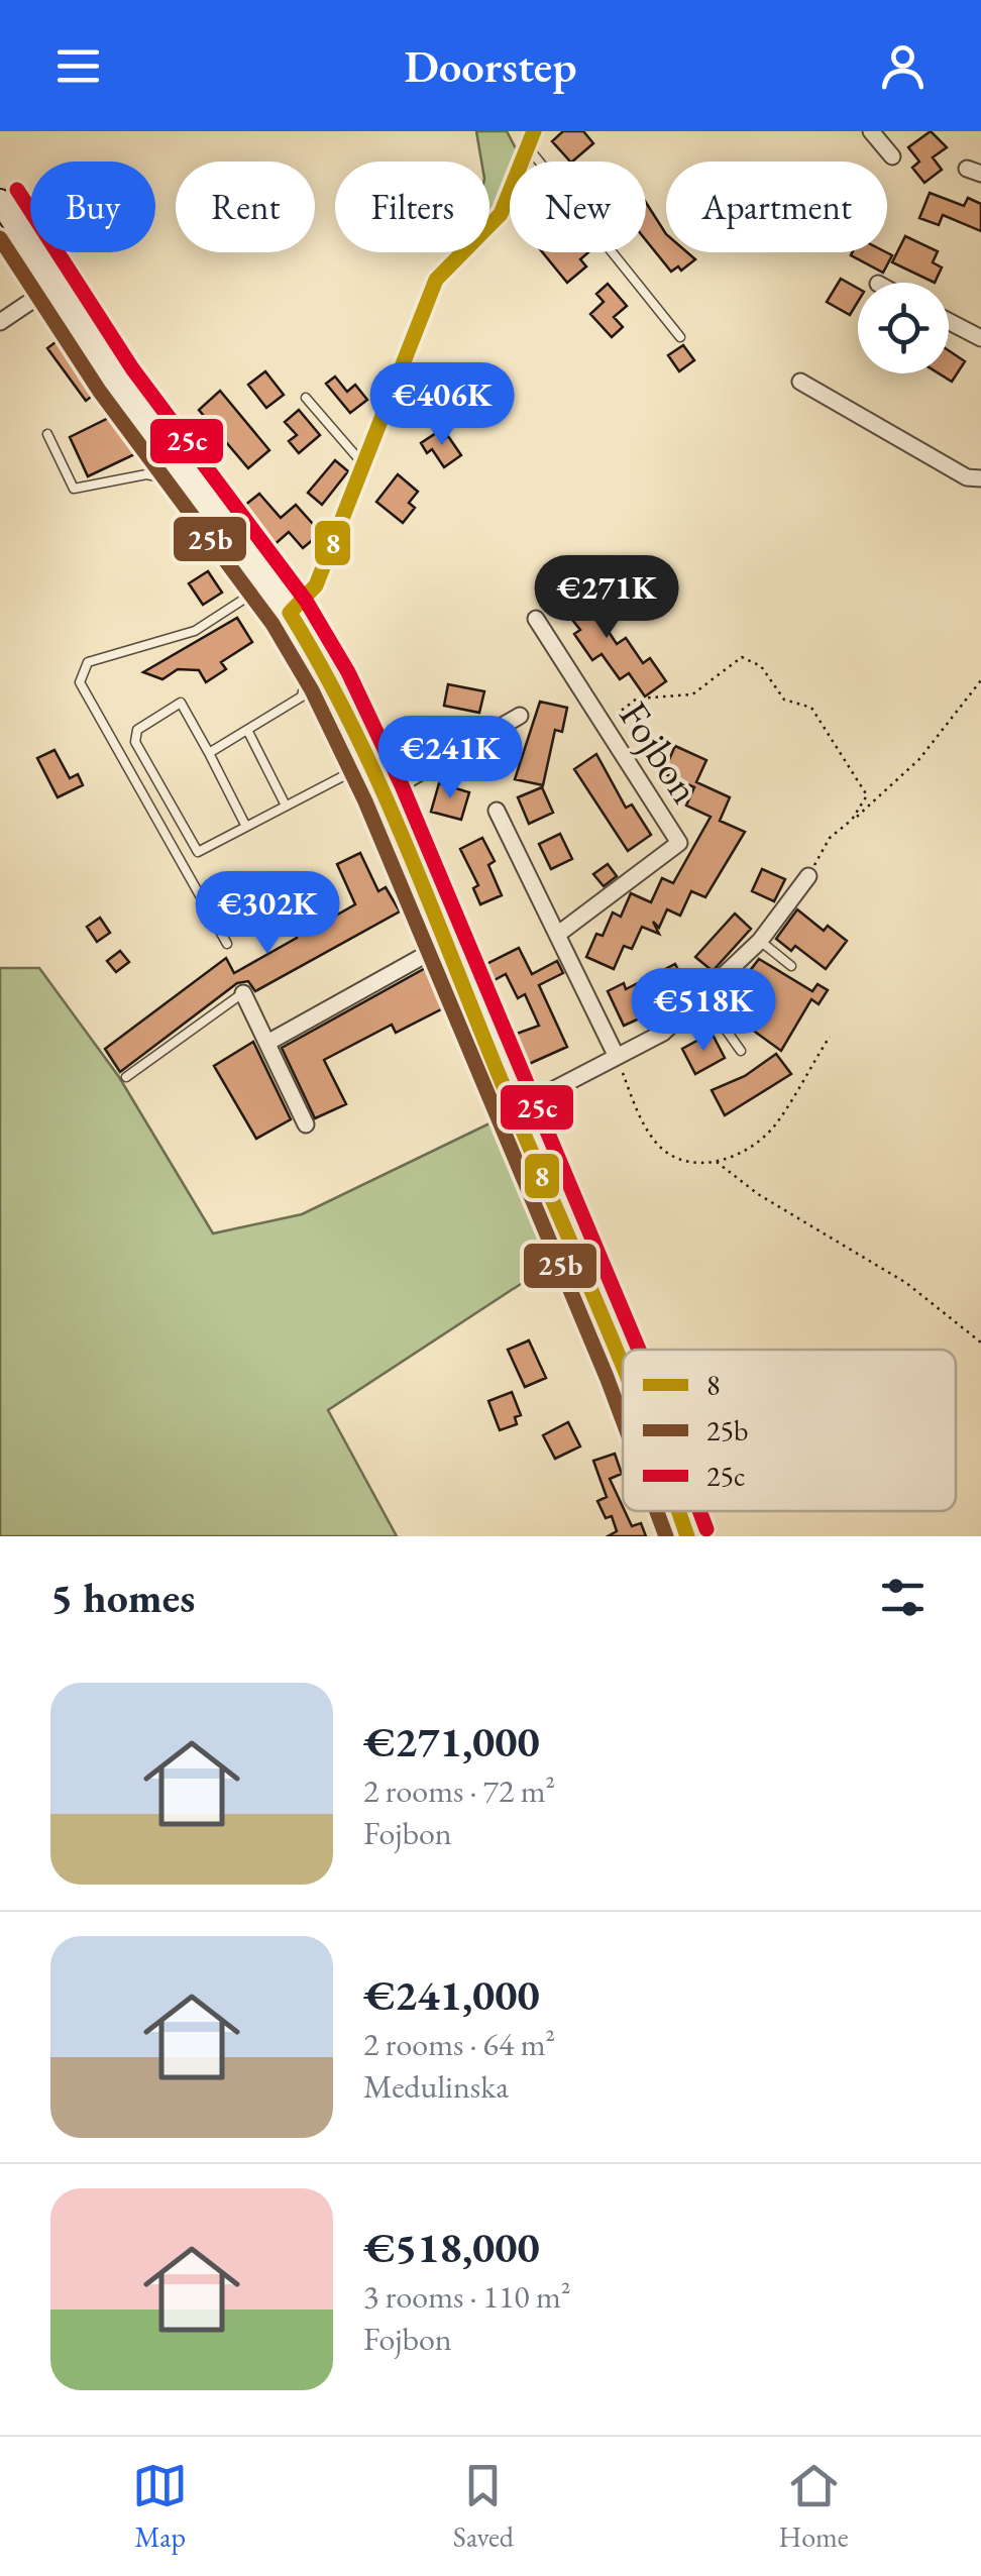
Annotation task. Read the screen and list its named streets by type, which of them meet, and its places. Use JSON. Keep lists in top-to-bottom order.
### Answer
{
  "streets": {
    "street": ["Fojbon"]
  },
  "lines": ["transit line 8", "transit line 25c", "transit line 25b"],
  "legend": ["8", "25b", "25c"],
  "page": {
    "header": "Doorstep",
    "chip": [
      "Buy",
      "Rent",
      "Filters",
      "New",
      "Apartment"
    ],
    "price": [
      "€406K",
      "€271K",
      "€241K",
      "€302K",
      "€518K"
    ],
    "heading": "5 homes",
    "list": [
      {
        "name": "€271,000",
        "note": "2 rooms · 72 m² · Fojbon"
      },
      {
        "name": "€241,000",
        "note": "2 rooms · 64 m² · Medulinska"
      },
      {
        "name": "€518,000",
        "note": "3 rooms · 110 m² · Fojbon"
      }
    ],
    "tabs": ["Map", "Saved", "Home"]
  }
}
